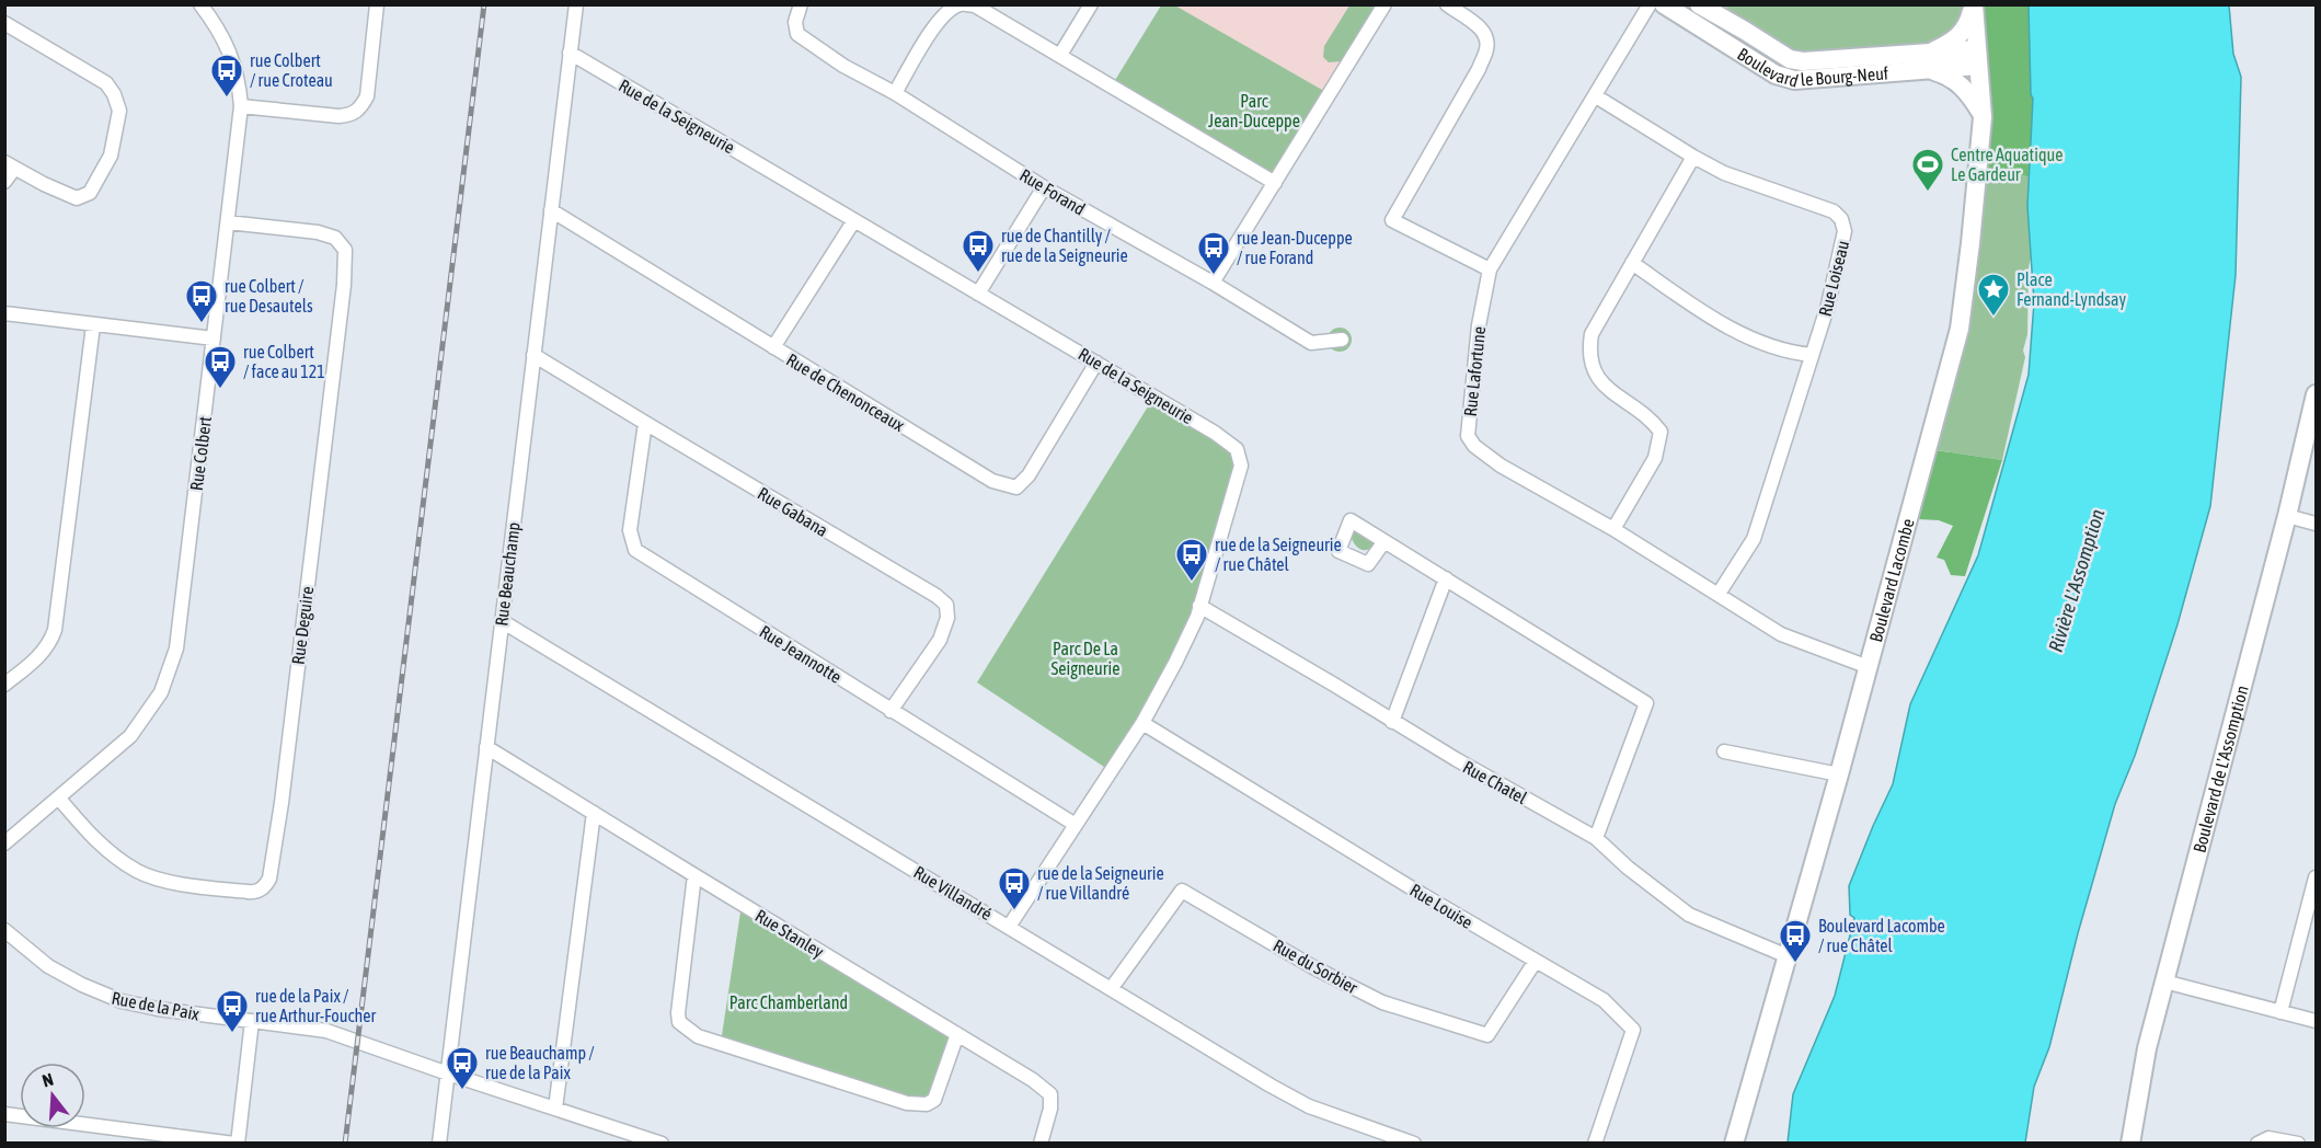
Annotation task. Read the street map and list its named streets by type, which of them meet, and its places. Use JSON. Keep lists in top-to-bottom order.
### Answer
{
  "streets": {
    "street": [
      "Boulevard le Bourg-Neuf",
      "Rue de la Seigneurie",
      "Rue Forand",
      "Rue Loiseau",
      "Rue Lafortune",
      "Rue de Chenonceaux",
      "Rue Colbert",
      "Rue Gabana",
      "Rue Beauchamp",
      "Boulevard Lacombe",
      "Rue Deguire",
      "Rue Jeannotte",
      "Boulevard de L'Assomption",
      "Rue Chatel",
      "Rue Villandré",
      "Rue Louise",
      "Rue Stanley",
      "Rue du Sorbier",
      "Rue de la Paix"
    ]
  },
  "crossings": [
    ["Boulevard le Bourg-Neuf", "Boulevard Lacombe"],
    ["Rue de la Seigneurie", "Rue de Chenonceaux"],
    ["Rue de la Seigneurie", "Rue Beauchamp"],
    ["Rue de la Seigneurie", "Rue Jeannotte"],
    ["Rue de la Seigneurie", "Rue Chatel"],
    ["Rue de la Seigneurie", "Rue Villandré"],
    ["Rue de la Seigneurie", "Rue Louise"],
    ["Rue Loiseau", "Rue Lafortune"],
    ["Rue Lafortune", "Boulevard Lacombe"],
    ["Rue de Chenonceaux", "Rue Beauchamp"],
    ["Rue Colbert", "Rue Deguire"],
    ["Rue Gabana", "Rue Beauchamp"],
    ["Rue Gabana", "Rue Jeannotte"],
    ["Rue Beauchamp", "Rue Villandré"],
    ["Rue Beauchamp", "Rue Stanley"],
    ["Rue Beauchamp", "Rue de la Paix"],
    ["Boulevard Lacombe", "Rue Chatel"],
    ["Rue Villandré", "Rue du Sorbier"],
    ["Rue Louise", "Rue du Sorbier"]
  ],
  "water": ["Rivière L'Assomption"],
  "parks": ["Parc Jean-Duceppe", "Parc De La Seigneurie", "Parc Chamberland"],
  "places": {
    "bus stop": [
      "rue Colbert / rue Croteau",
      "rue de Chantilly / rue de la Seigneurie",
      "rue Jean-Duceppe / rue Forand",
      "rue Colbert / rue Desautels",
      "rue Colbert / face au 121",
      "rue de la Seigneurie / rue Châtel",
      "rue de la Seigneurie / rue Villandré",
      "Boulevard Lacombe / rue Châtel",
      "rue de la Paix / rue Arthur-Foucher",
      "rue Beauchamp / rue de la Paix"
    ],
    "sports": ["Centre Aquatique Le Gardeur"],
    "place": ["Place Fernand-Lyndsay"]
  },
  "north": "top"
}
